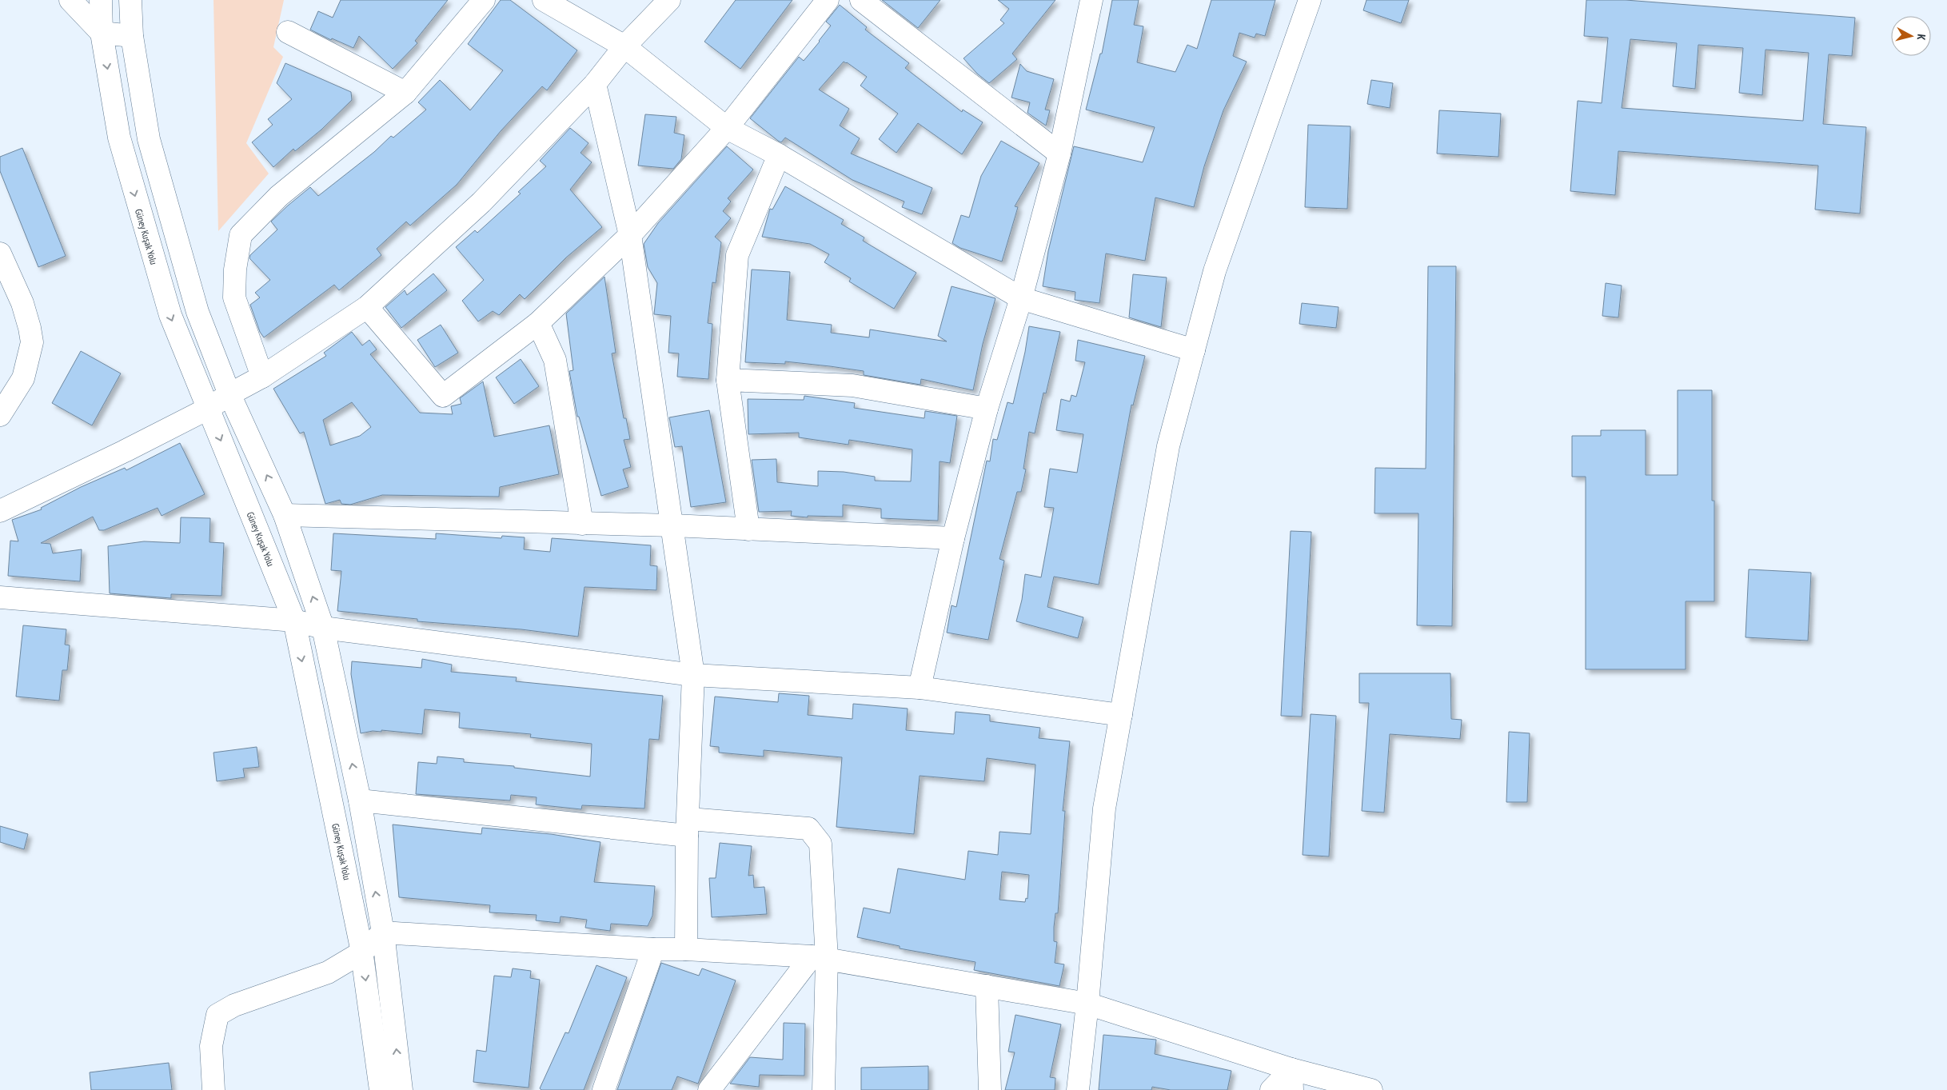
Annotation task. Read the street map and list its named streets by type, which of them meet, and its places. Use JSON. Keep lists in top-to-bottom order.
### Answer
{
  "streets": {
    "street": ["Güney Kuşak Yolu"]
  },
  "north": "right"
}
